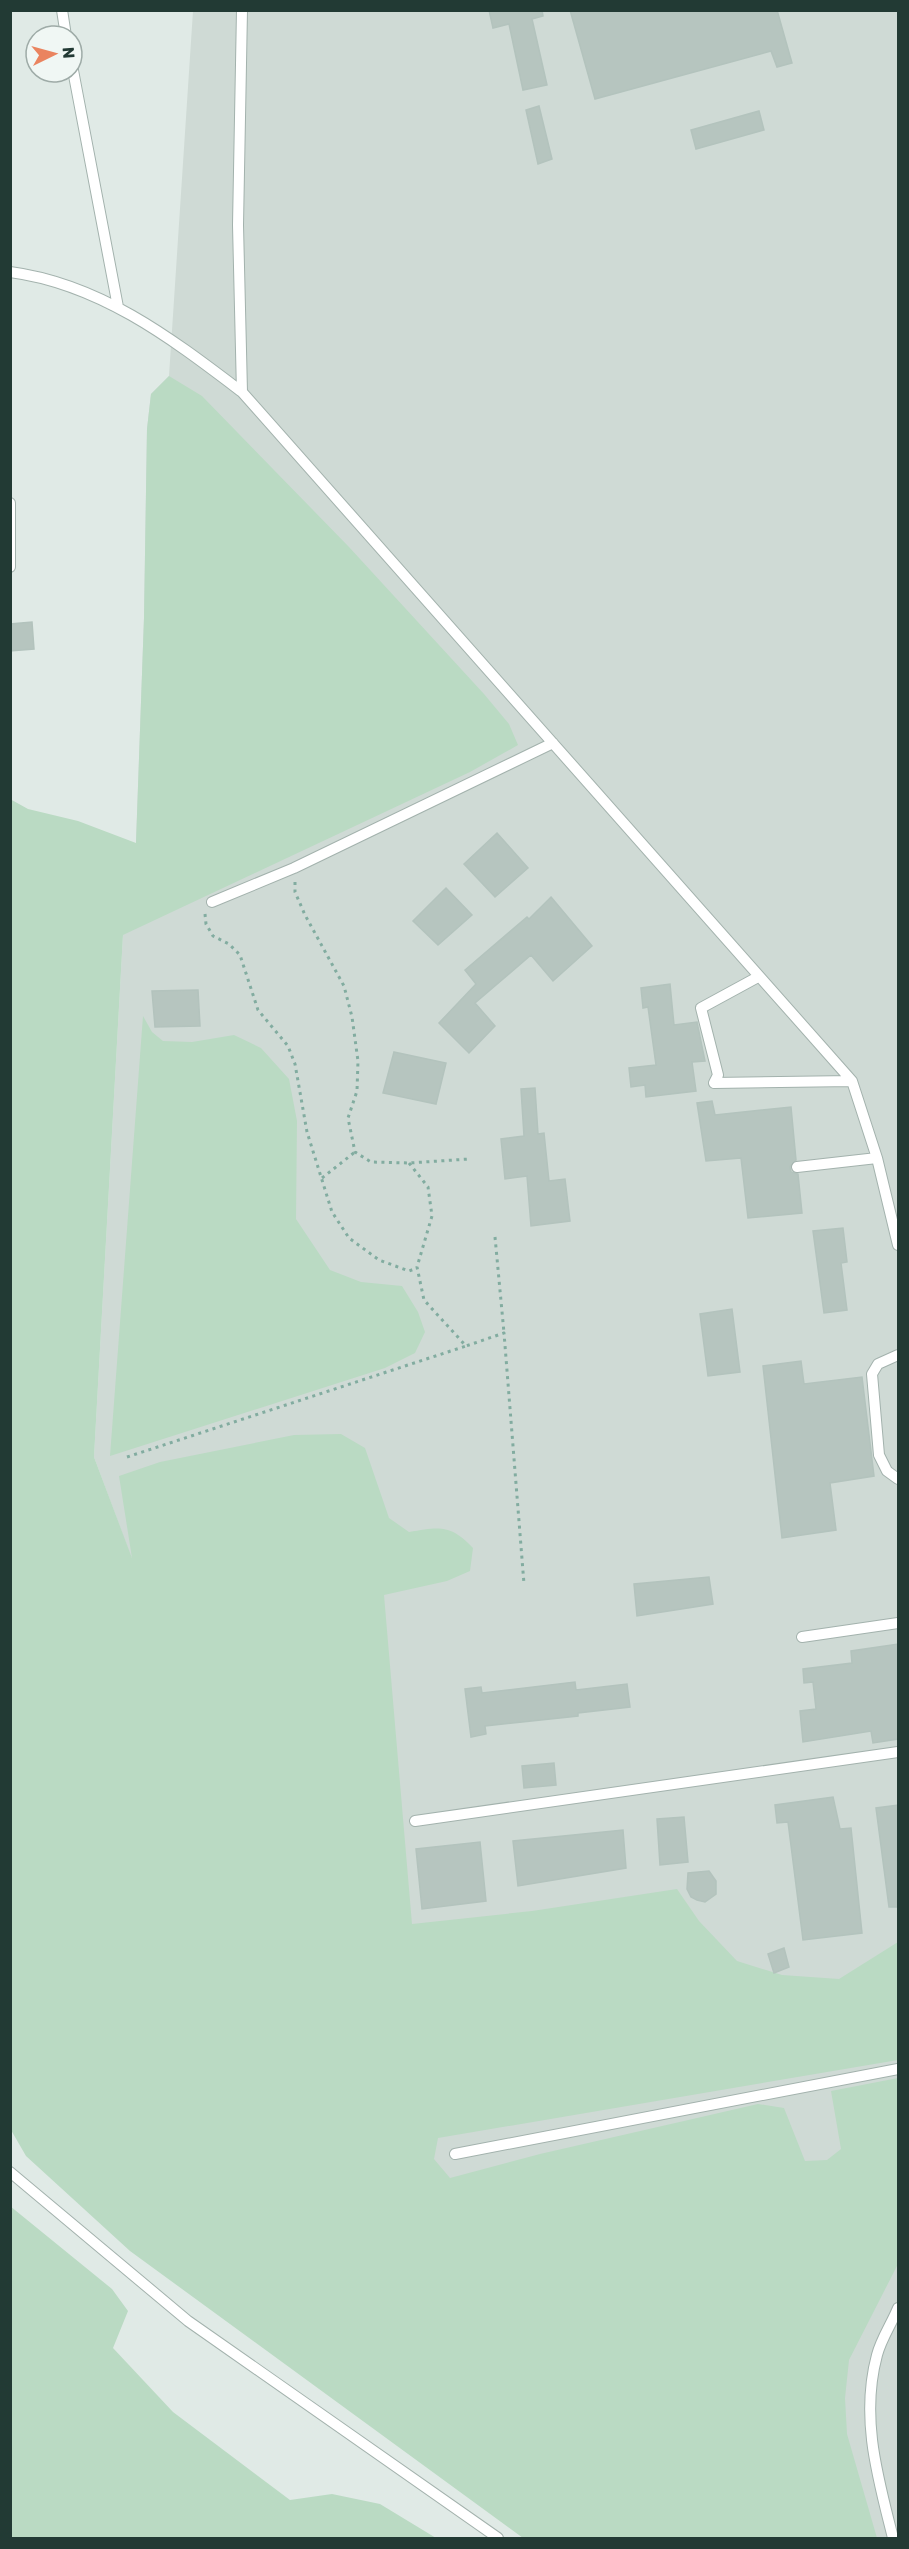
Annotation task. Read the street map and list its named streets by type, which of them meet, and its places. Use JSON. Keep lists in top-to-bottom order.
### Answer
{
  "north": "right"
}
